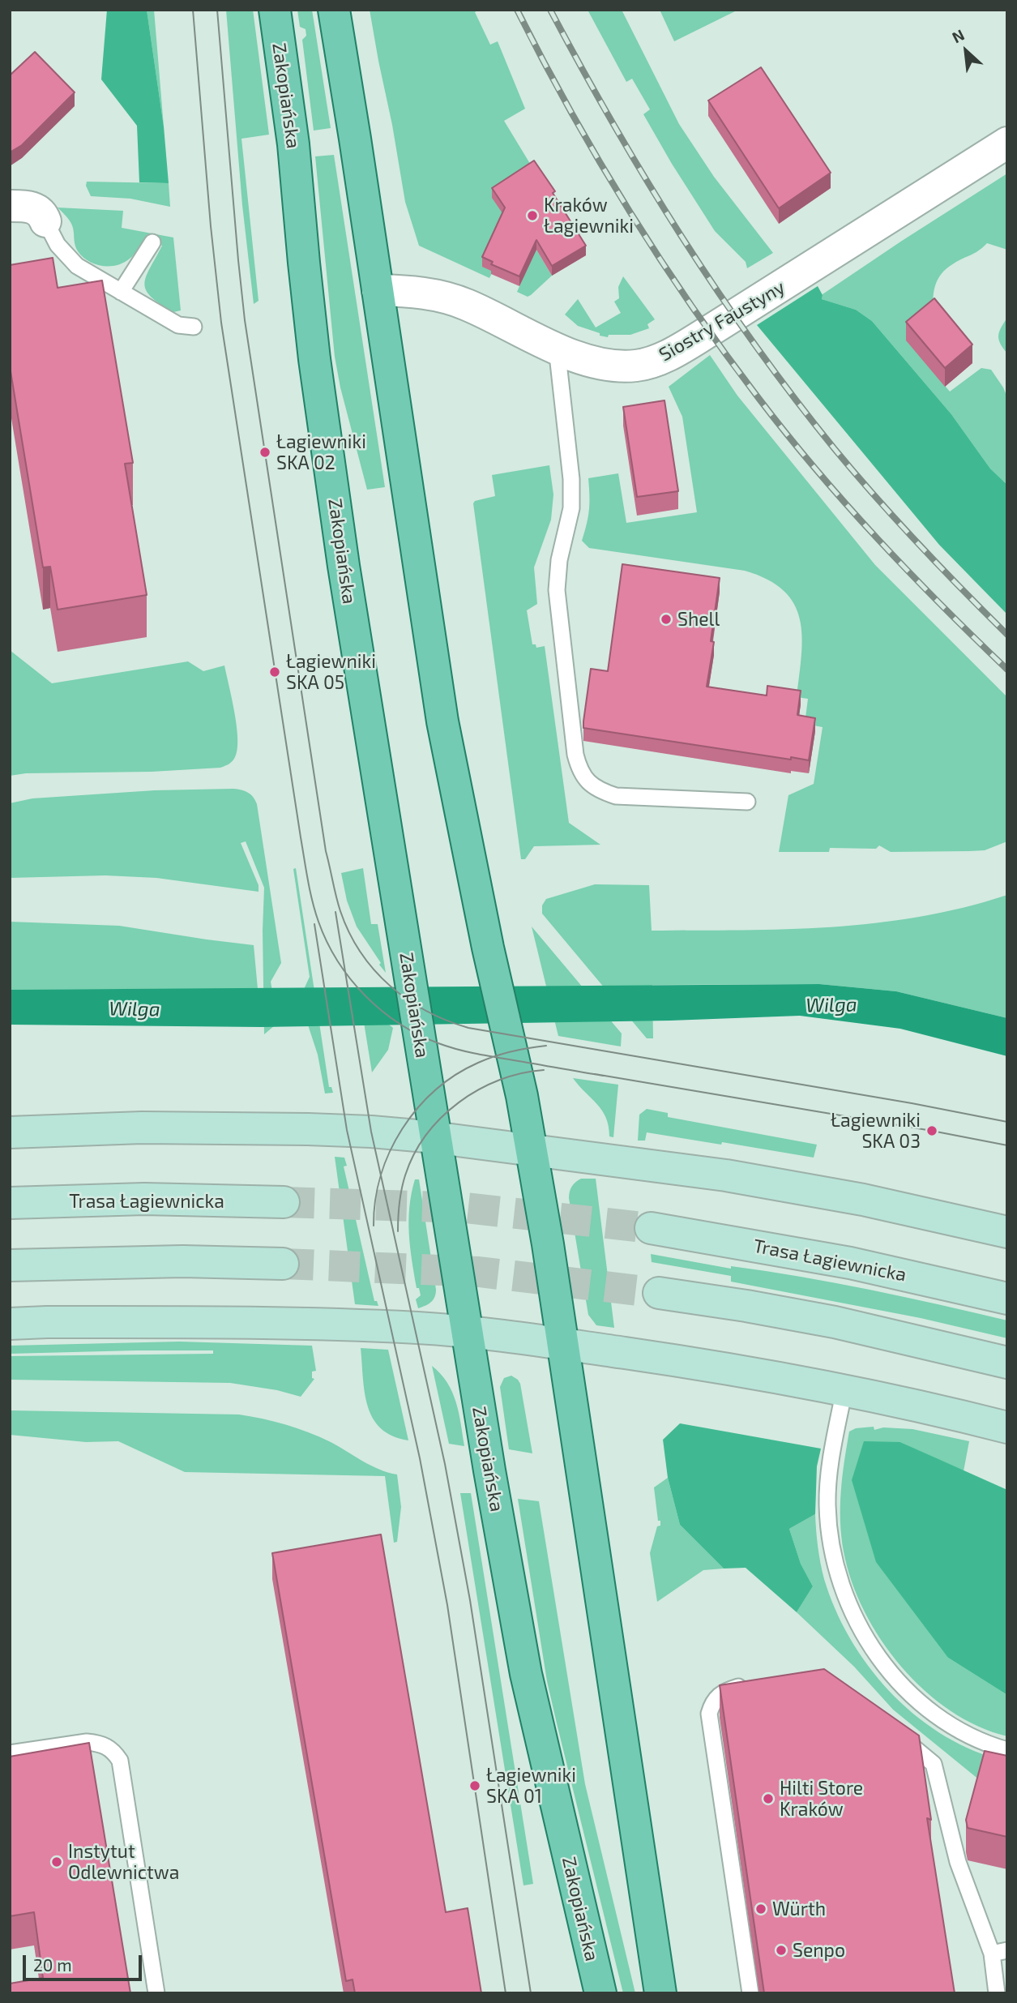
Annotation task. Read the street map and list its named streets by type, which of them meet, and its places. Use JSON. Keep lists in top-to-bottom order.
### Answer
{
  "streets": {
    "main road": ["Zakopiańska", "Trasa Łagiewnicka"],
    "street": ["Siostry Faustyny"]
  },
  "water": ["Wilga"],
  "places": [
    "Kraków Łagiewniki",
    "Łagiewniki SKA 02",
    "Shell",
    "Łagiewniki SKA 05",
    "Łagiewniki SKA 03",
    "Łagiewniki SKA 01",
    "Hilti Store Kraków",
    "Instytut Odlewnictwa",
    "Würth",
    "Senpo"
  ],
  "scale_bar": "20 m",
  "north": "top left"
}
